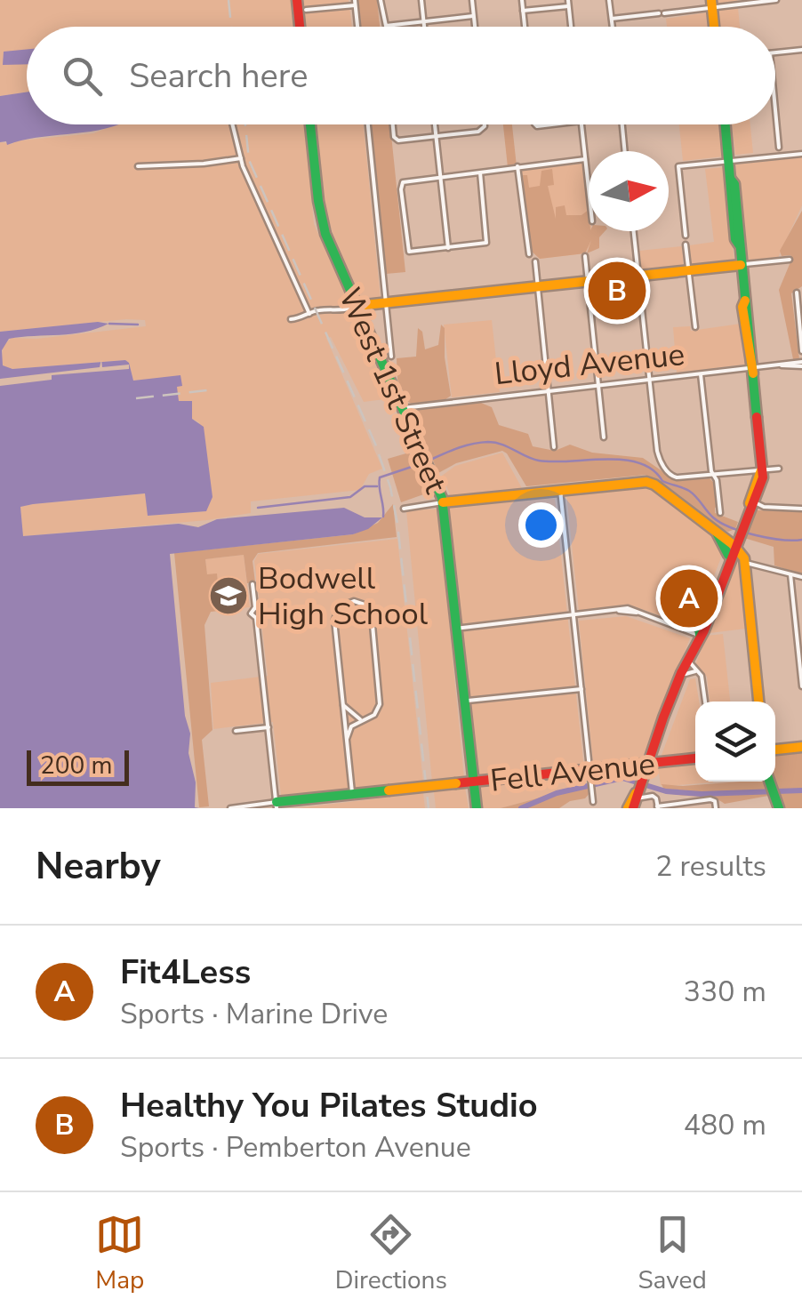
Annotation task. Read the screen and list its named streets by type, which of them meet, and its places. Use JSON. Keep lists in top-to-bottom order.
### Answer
{
  "streets": {
    "main road": ["West 1st Street", "Fell Avenue"],
    "street": ["Lloyd Avenue"]
  },
  "crossings": [
    ["Lloyd Avenue", "West 1st Street"],
    ["West 1st Street", "Fell Avenue"]
  ],
  "places": {
    "school or university": ["Bodwell High School"]
  },
  "scale_bar": "200 m",
  "north": "right",
  "page": {
    "search": "Search here",
    "pins": ["B", "A"],
    "scale": "200 m",
    "heading": ["Nearby", "2 results"],
    "list": [
      {
        "mark": "A",
        "name": "Fit4Less",
        "note": "Sports · Marine Drive",
        "value": "330 m"
      },
      {
        "mark": "B",
        "name": "Healthy You Pilates Studio",
        "note": "Sports · Pemberton Avenue",
        "value": "480 m"
      }
    ],
    "nav": ["Map", "Directions", "Saved"]
  }
}
